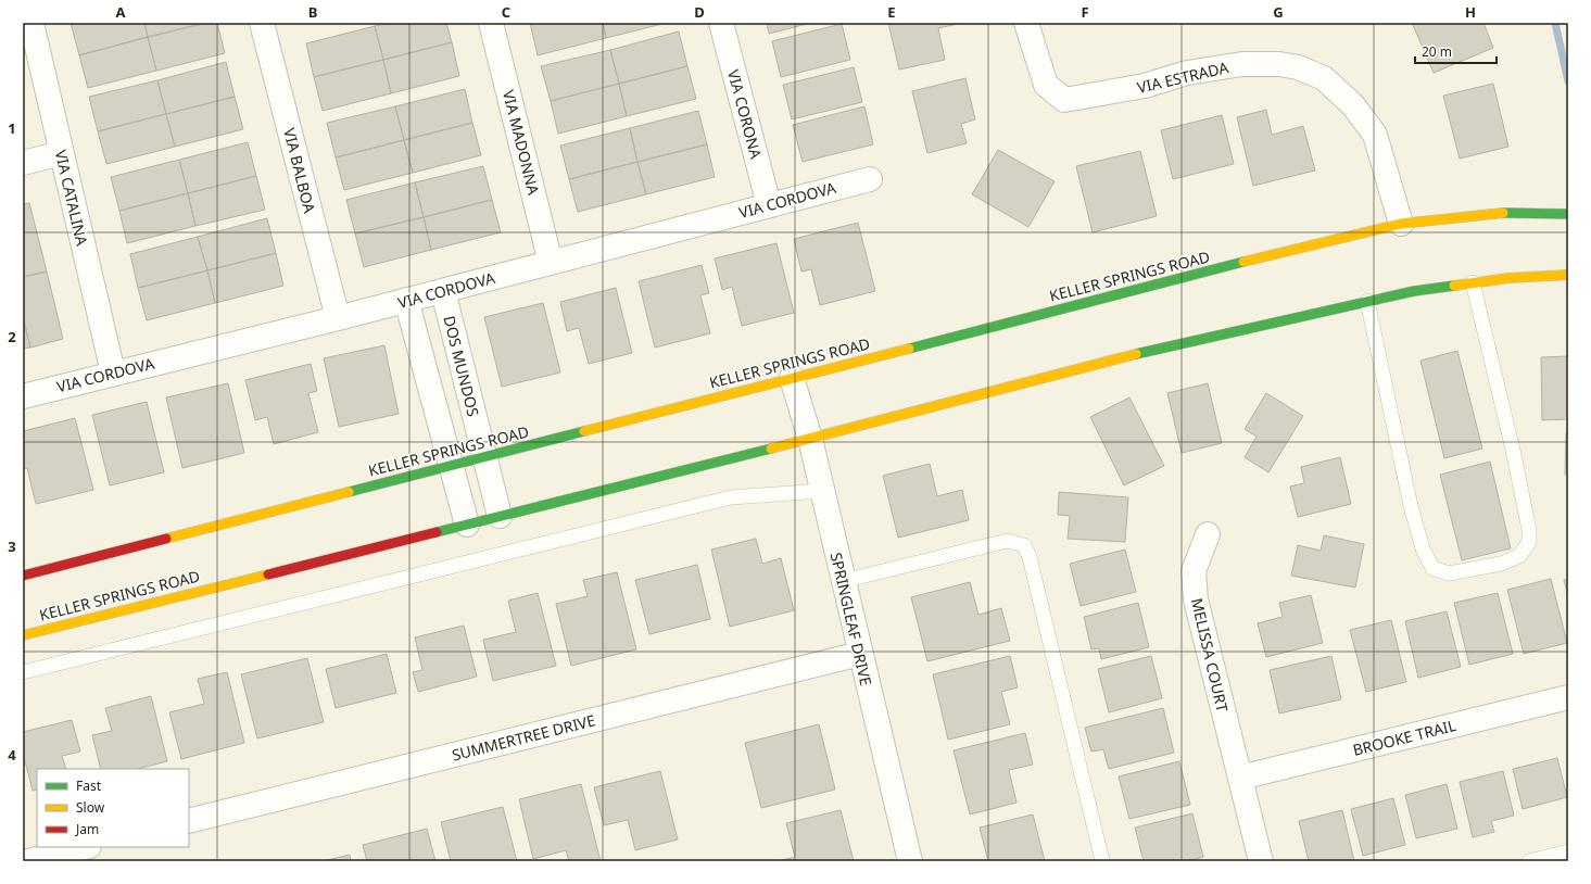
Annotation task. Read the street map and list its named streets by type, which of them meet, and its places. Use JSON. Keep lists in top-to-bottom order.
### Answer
{
  "streets": {
    "main road": ["KELLER SPRINGS ROAD"],
    "street": [
      "VIA ESTRADA",
      "VIA CORONA",
      "VIA MADONNA",
      "VIA BALBOA",
      "VIA CATALINA",
      "VIA CORDOVA",
      "DOS MUNDOS",
      "SPRINGLEAF DRIVE",
      "MELISSA COURT",
      "SUMMERTREE DRIVE",
      "BROOKE TRAIL"
    ]
  },
  "crossings": [
    ["VIA ESTRADA", "KELLER SPRINGS ROAD"],
    ["VIA CORONA", "VIA CORDOVA"],
    ["VIA MADONNA", "VIA CORDOVA"],
    ["VIA BALBOA", "VIA CORDOVA"],
    ["VIA CATALINA", "VIA CORDOVA"],
    ["VIA CORDOVA", "DOS MUNDOS"],
    ["KELLER SPRINGS ROAD", "DOS MUNDOS"],
    ["KELLER SPRINGS ROAD", "SPRINGLEAF DRIVE"],
    ["SPRINGLEAF DRIVE", "SUMMERTREE DRIVE"],
    ["MELISSA COURT", "BROOKE TRAIL"]
  ],
  "legend": ["Fast", "Slow", "Jam"],
  "scale_bar": "20 m",
  "grid": {
    "columns": [
      "A",
      "B",
      "C",
      "D",
      "E",
      "F",
      "G",
      "H"
    ],
    "rows": [
      "1",
      "2",
      "3",
      "4"
    ]
  }
}
